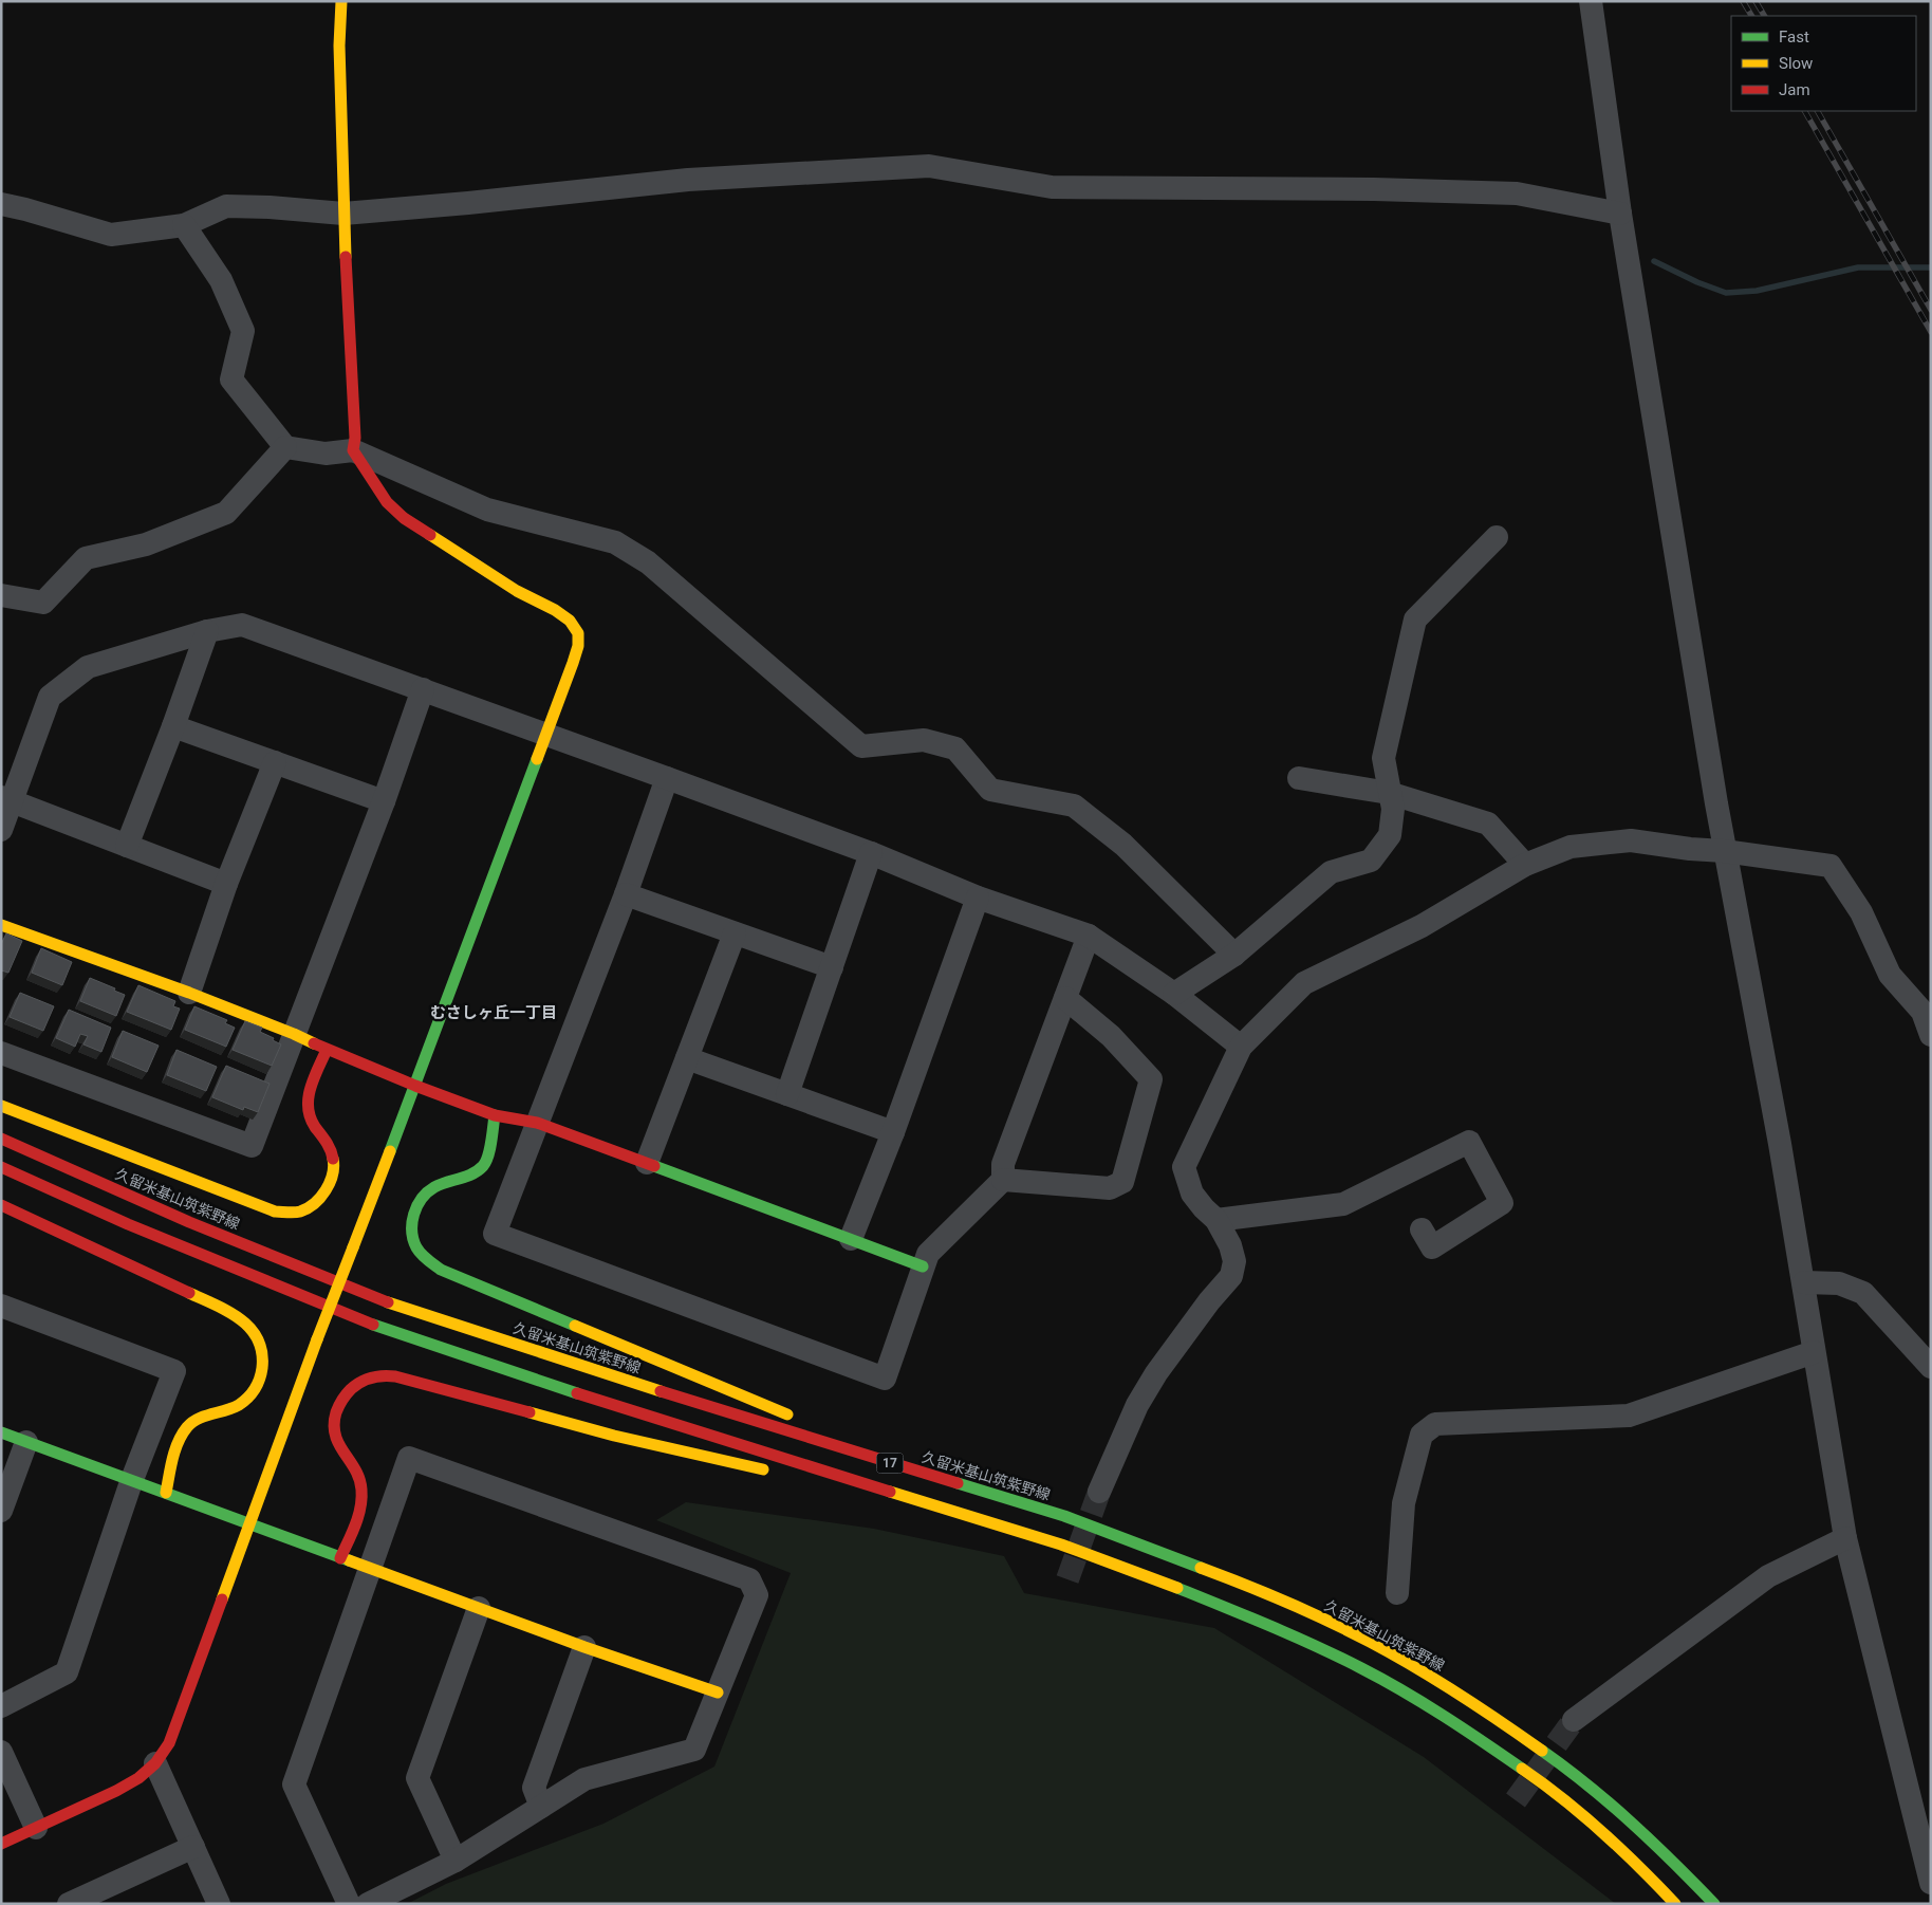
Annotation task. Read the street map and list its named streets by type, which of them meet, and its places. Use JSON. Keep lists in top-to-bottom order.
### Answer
{
  "streets": {
    "main road": ["久留米基山筑紫野線", "17"]
  },
  "districts": ["むさしヶ丘一丁目"],
  "legend": ["Fast", "Slow", "Jam"]
}
